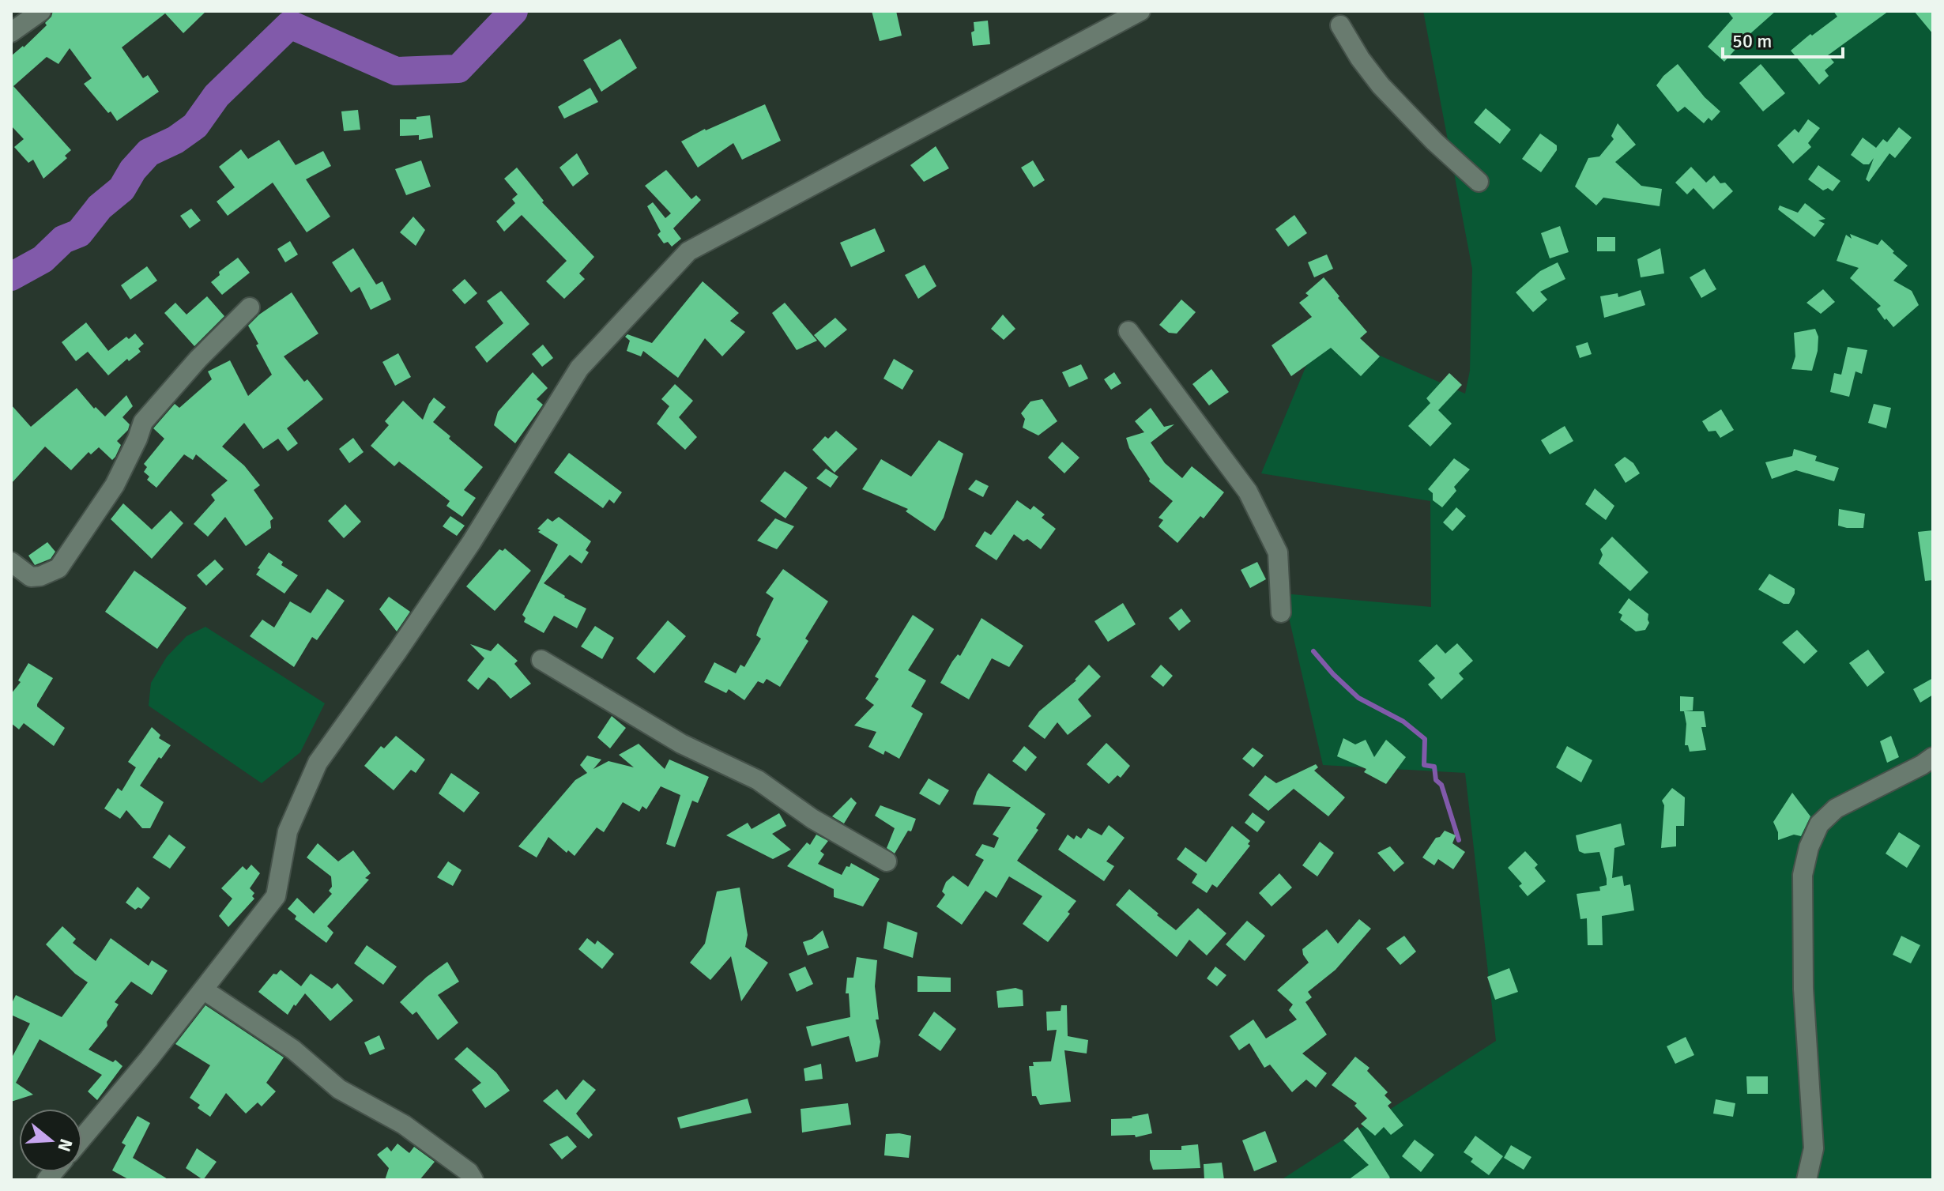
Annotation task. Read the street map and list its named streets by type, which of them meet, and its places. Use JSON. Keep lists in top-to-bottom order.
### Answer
{
  "scale_bar": "50 m",
  "north": "right"
}
